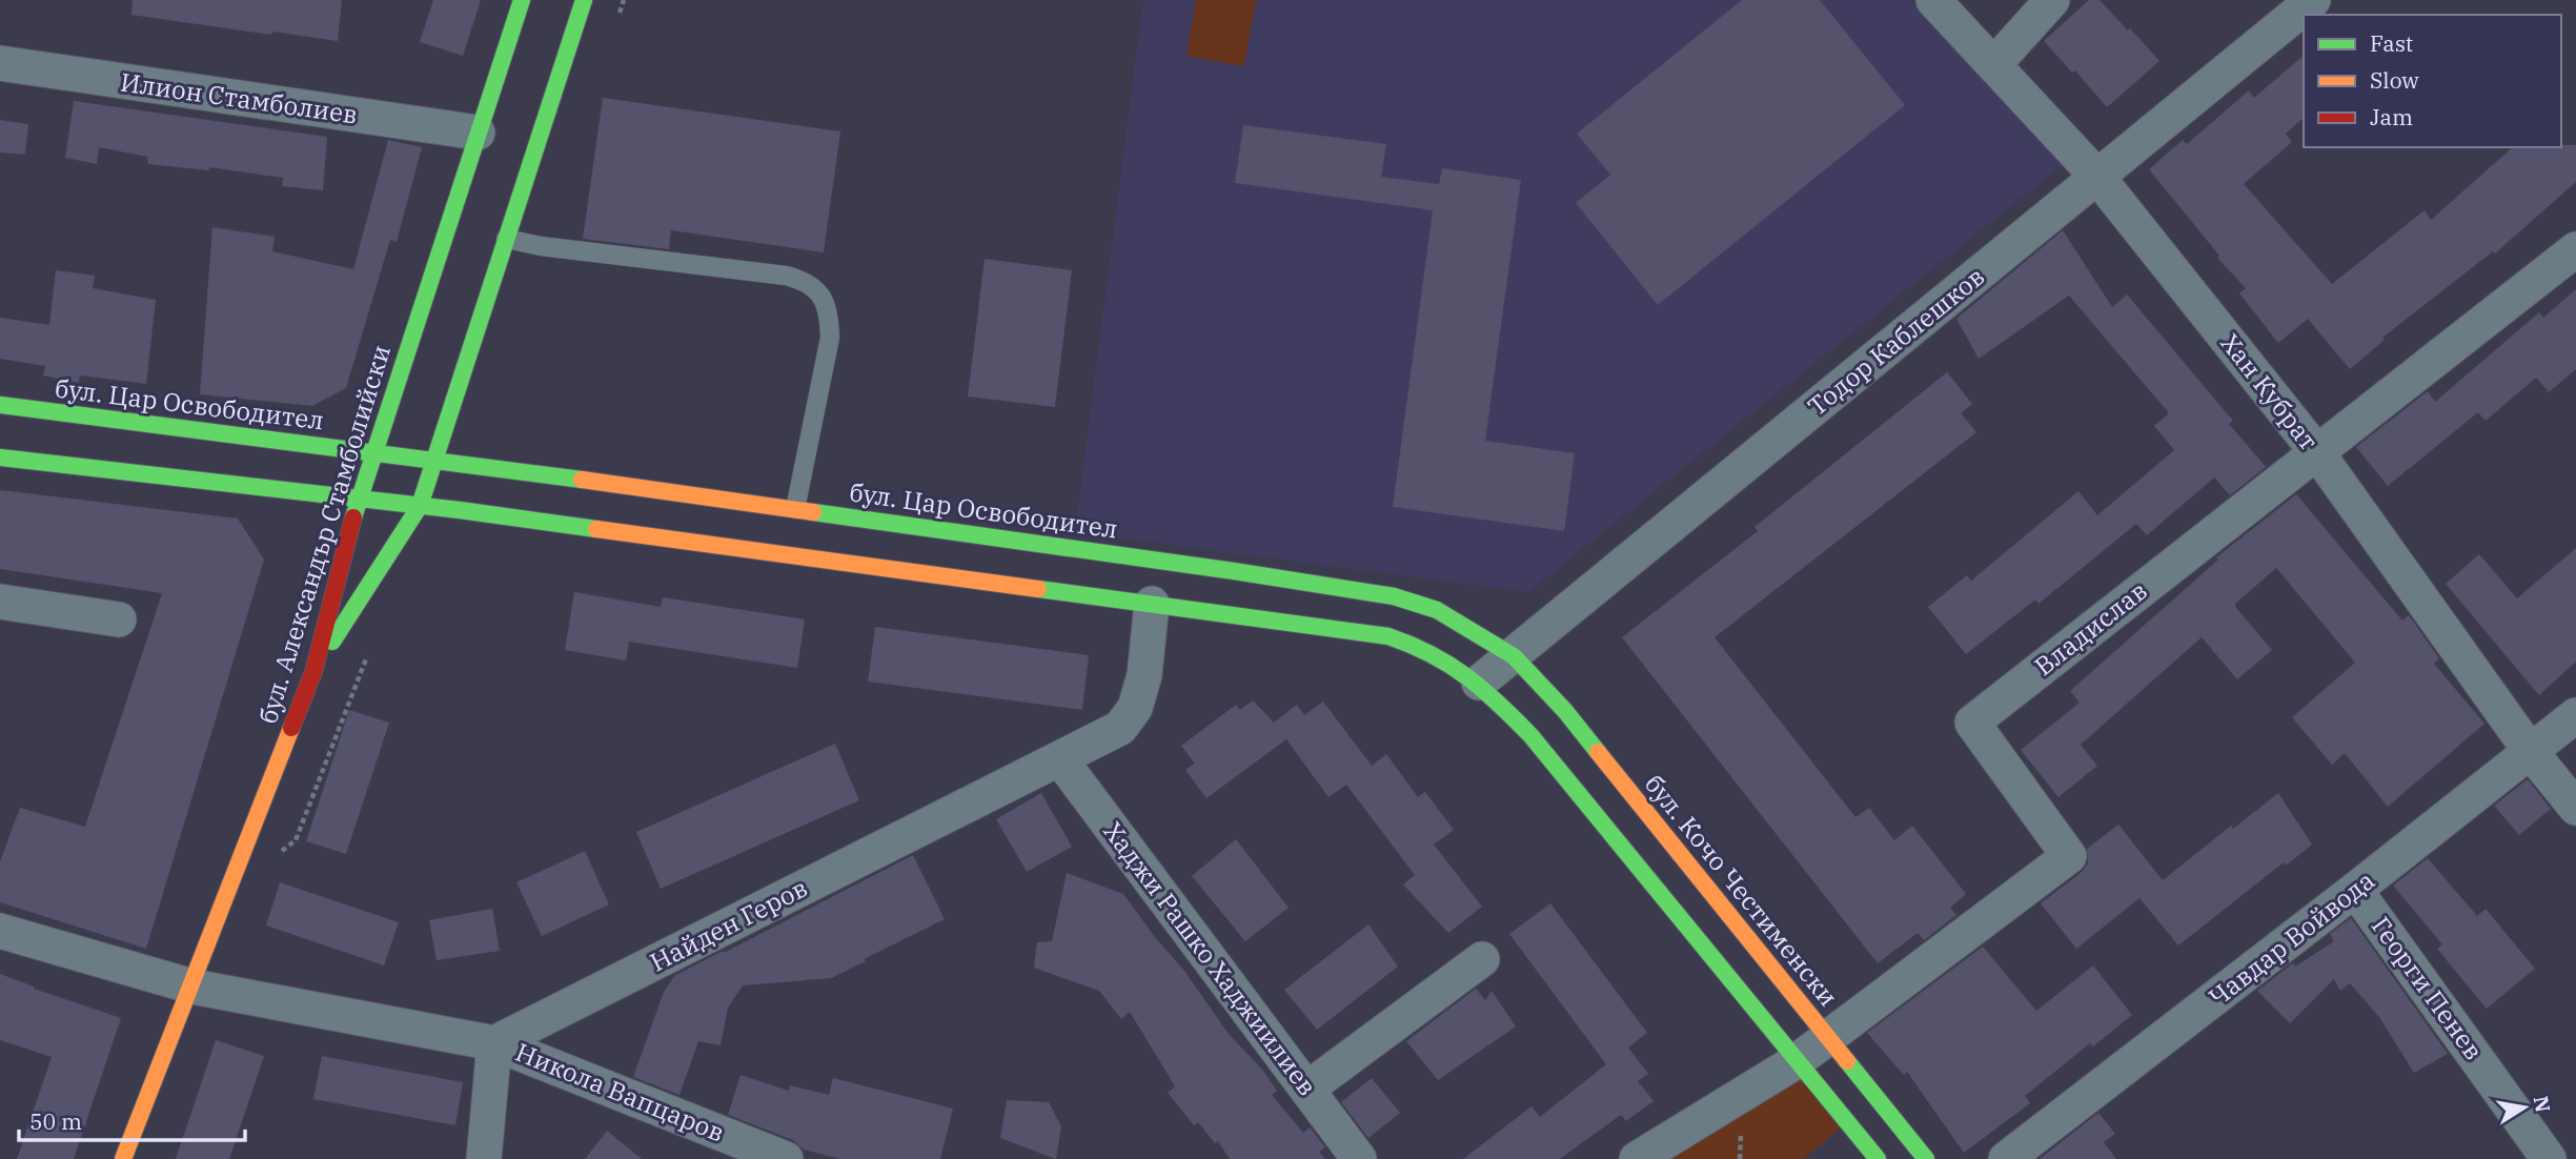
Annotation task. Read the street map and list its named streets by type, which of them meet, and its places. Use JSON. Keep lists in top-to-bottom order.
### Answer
{
  "streets": {
    "street": [
      "Илион Стамболиев",
      "Тодор Каблешков",
      "Хан Кубрат",
      "бул. Цар Освободител",
      "бул. Александър Стамболийски",
      "Владислав",
      "бул. Кочо Честименски",
      "Найден Геров",
      "Чавдар Войвода",
      "Хаджи Рашко Хаджиилиев",
      "Георги Пенев",
      "Никола Вапцаров"
    ]
  },
  "crossings": [
    ["Илион Стамболиев", "бул. Александър Стамболийски"],
    ["Тодор Каблешков", "Хан Кубрат"],
    ["Тодор Каблешков", "бул. Цар Освободител"],
    ["Тодор Каблешков", "бул. Кочо Честименски"],
    ["Хан Кубрат", "Владислав"],
    ["Хан Кубрат", "Чавдар Войвода"],
    ["бул. Цар Освободител", "бул. Александър Стамболийски"],
    ["бул. Цар Освободител", "бул. Кочо Честименски"],
    ["Владислав", "бул. Кочо Честименски"],
    ["Найден Геров", "Хаджи Рашко Хаджиилиев"],
    ["Найден Геров", "Никола Вапцаров"],
    ["Чавдар Войвода", "Георги Пенев"]
  ],
  "legend": ["Fast", "Slow", "Jam"],
  "scale_bar": "50 m",
  "north": "right"
}
